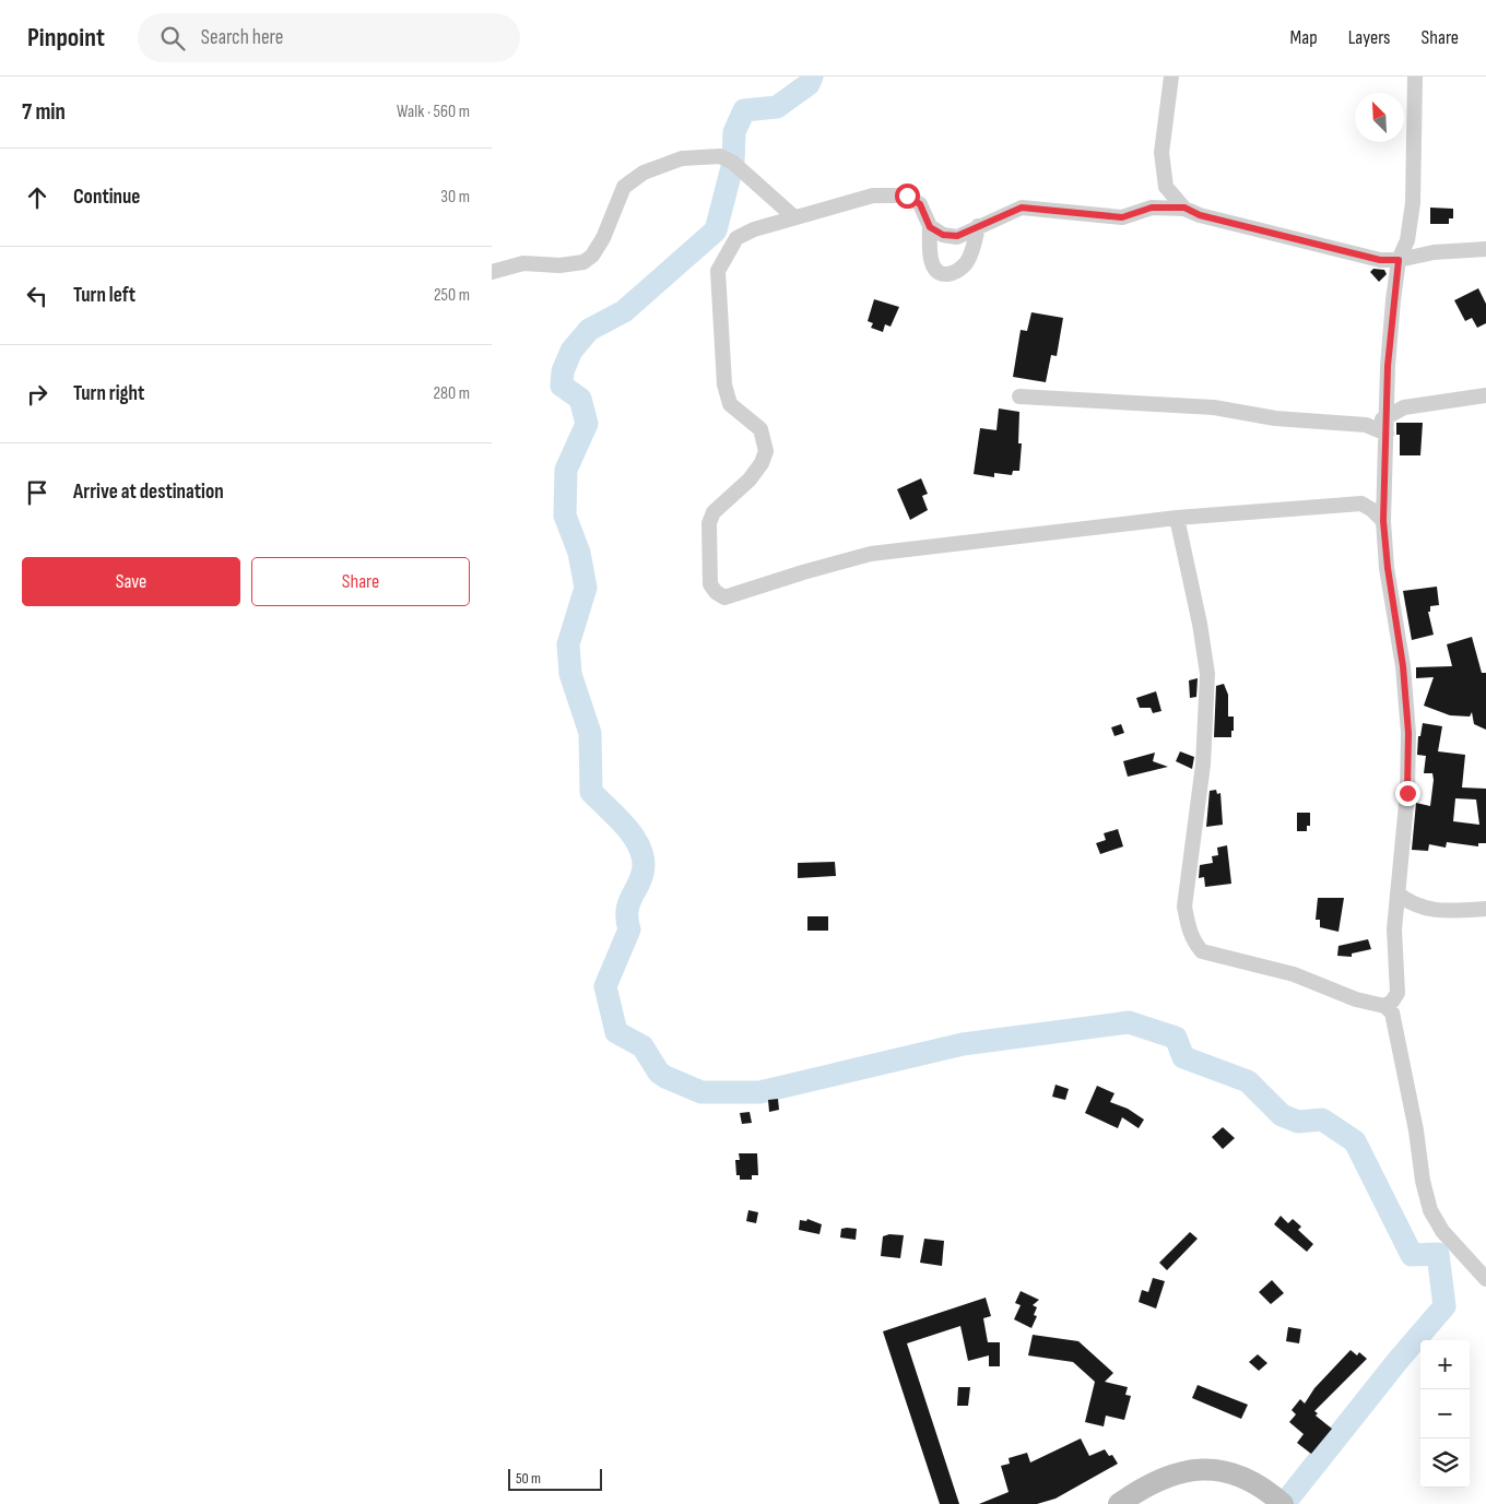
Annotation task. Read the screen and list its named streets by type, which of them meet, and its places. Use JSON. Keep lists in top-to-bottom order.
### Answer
{
  "scale_bar": "50 m",
  "north": "top left",
  "page": {
    "header": "Pinpoint",
    "search": "Search here",
    "nav": ["Map", "Layers", "Share"],
    "heading": ["7 min", "Walk · 560 m"],
    "list": [
      ["Continue", "30 m"],
      ["Turn left", "250 m"],
      ["Turn right", "280 m"],
      "Arrive at destination"
    ],
    "buttons": ["Save", "Share"],
    "map_buttons": ["+", "−"],
    "scale": "50 m"
  }
}
